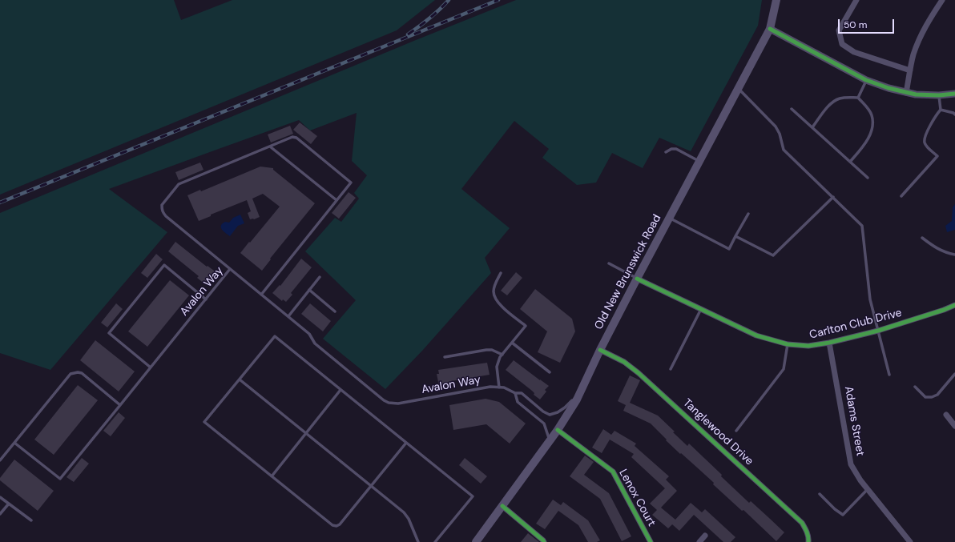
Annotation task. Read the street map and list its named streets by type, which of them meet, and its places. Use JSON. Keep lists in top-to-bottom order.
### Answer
{
  "streets": {
    "main road": ["Old New Brunswick Road"],
    "street": [
      "Carlton Club Drive",
      "Adams Street",
      "Tanglewood Drive",
      "Lenox Court"
    ],
    "lane": ["Avalon Way"]
  },
  "crossings": [
    ["Old New Brunswick Road", "Avalon Way"],
    ["Old New Brunswick Road", "Carlton Club Drive"],
    ["Old New Brunswick Road", "Tanglewood Drive"],
    ["Old New Brunswick Road", "Lenox Court"],
    ["Carlton Club Drive", "Adams Street"]
  ],
  "scale_bar": "50 m"
}
